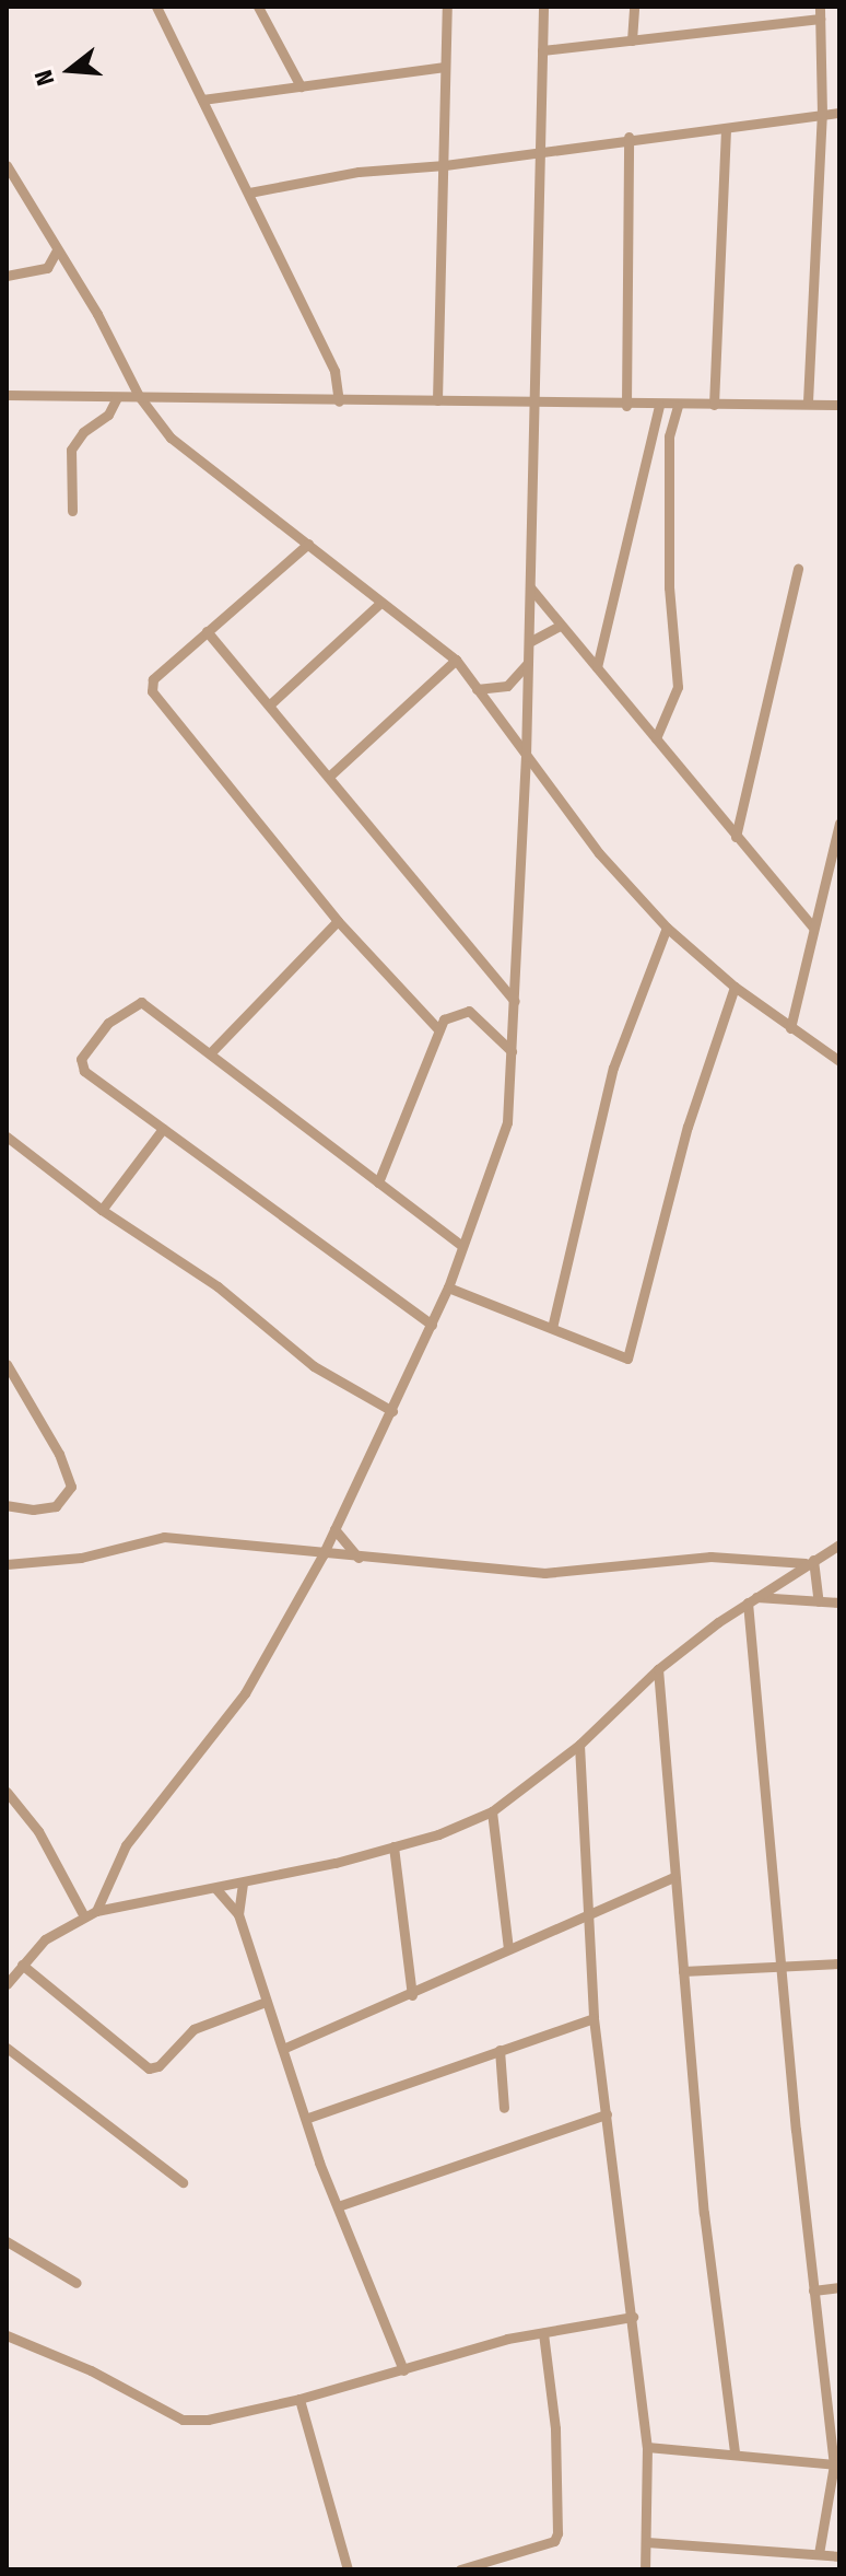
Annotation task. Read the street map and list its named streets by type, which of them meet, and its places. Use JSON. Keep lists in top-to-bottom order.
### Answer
{
  "north": "left"
}
